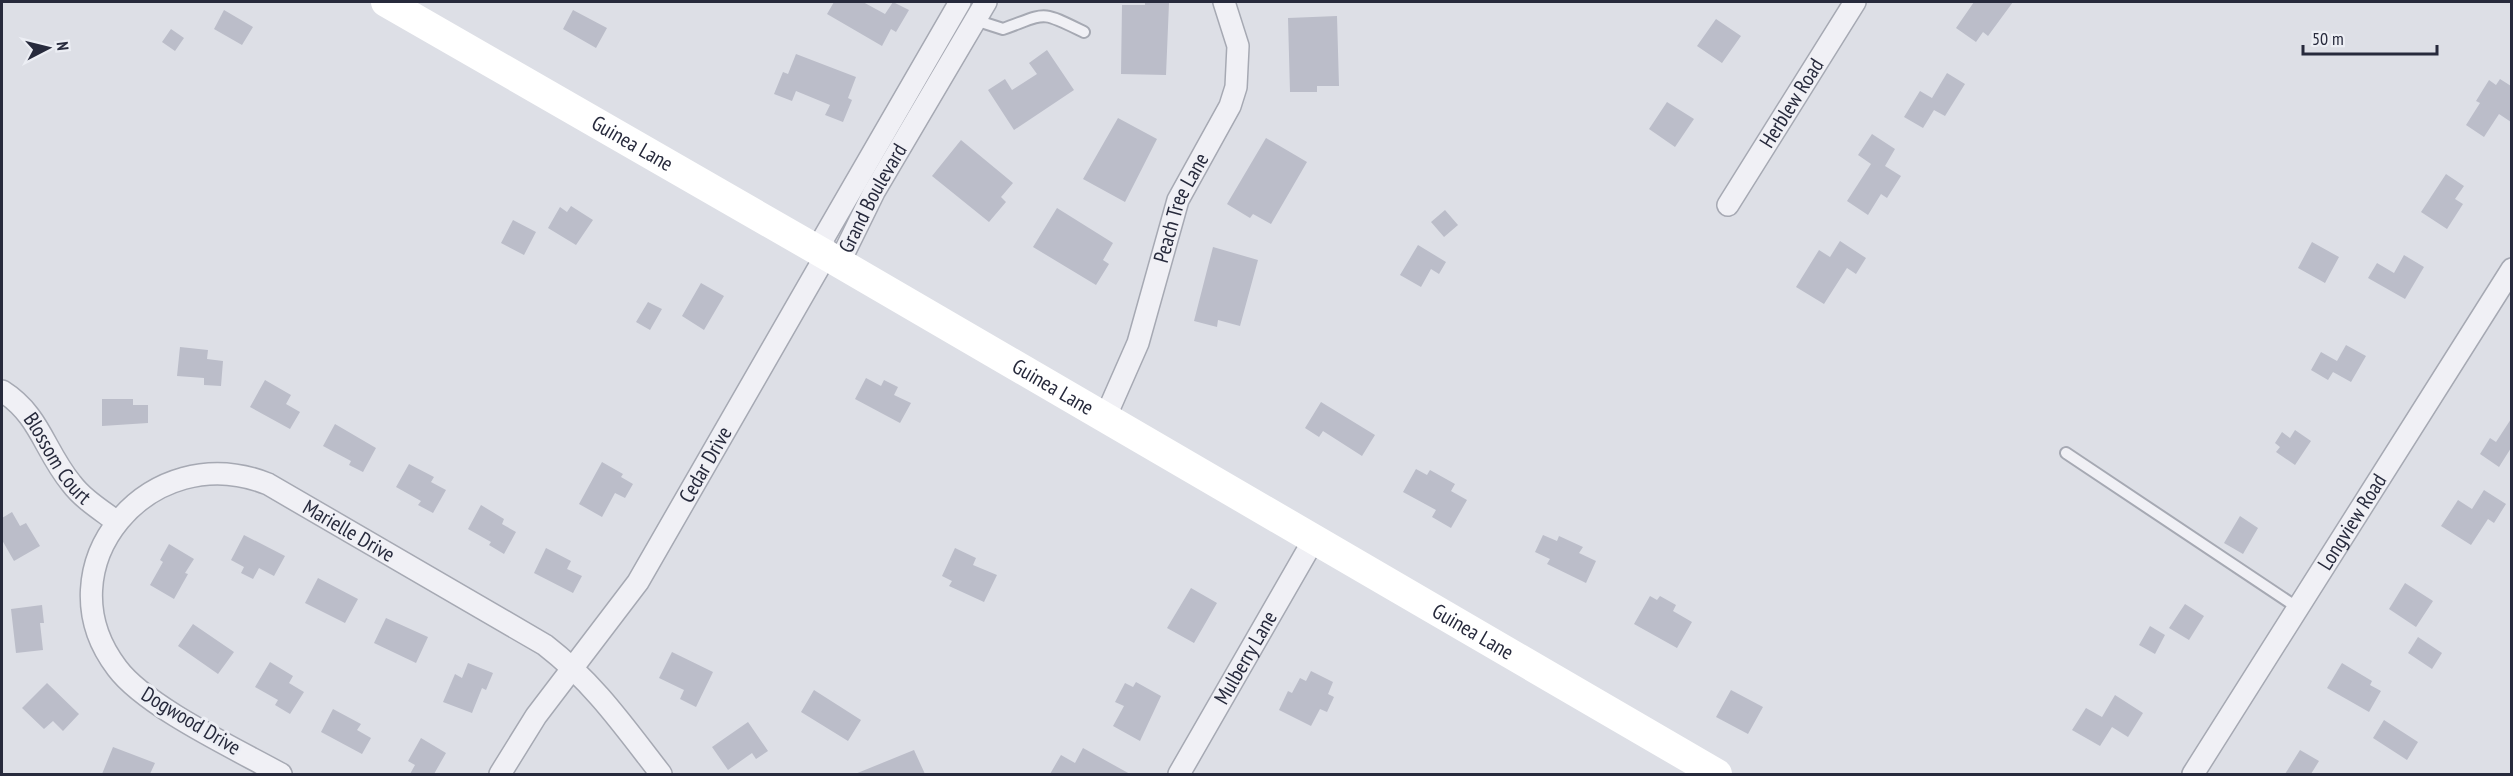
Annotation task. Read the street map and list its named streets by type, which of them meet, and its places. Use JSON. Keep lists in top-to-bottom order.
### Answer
{
  "streets": {
    "street": [
      "Herblew Road",
      "Guinea Lane",
      "Grand Boulevard",
      "Peach Tree Lane",
      "Blossom Court",
      "Cedar Drive",
      "Longview Road",
      "Marielle Drive",
      "Mulberry Lane",
      "Dogwood Drive"
    ]
  },
  "crossings": [
    ["Guinea Lane", "Grand Boulevard"],
    ["Guinea Lane", "Peach Tree Lane"],
    ["Guinea Lane", "Cedar Drive"],
    ["Guinea Lane", "Mulberry Lane"],
    ["Grand Boulevard", "Cedar Drive"],
    ["Blossom Court", "Marielle Drive"],
    ["Blossom Court", "Dogwood Drive"],
    ["Cedar Drive", "Marielle Drive"],
    ["Marielle Drive", "Dogwood Drive"]
  ],
  "scale_bar": "50 m",
  "north": "right"
}
